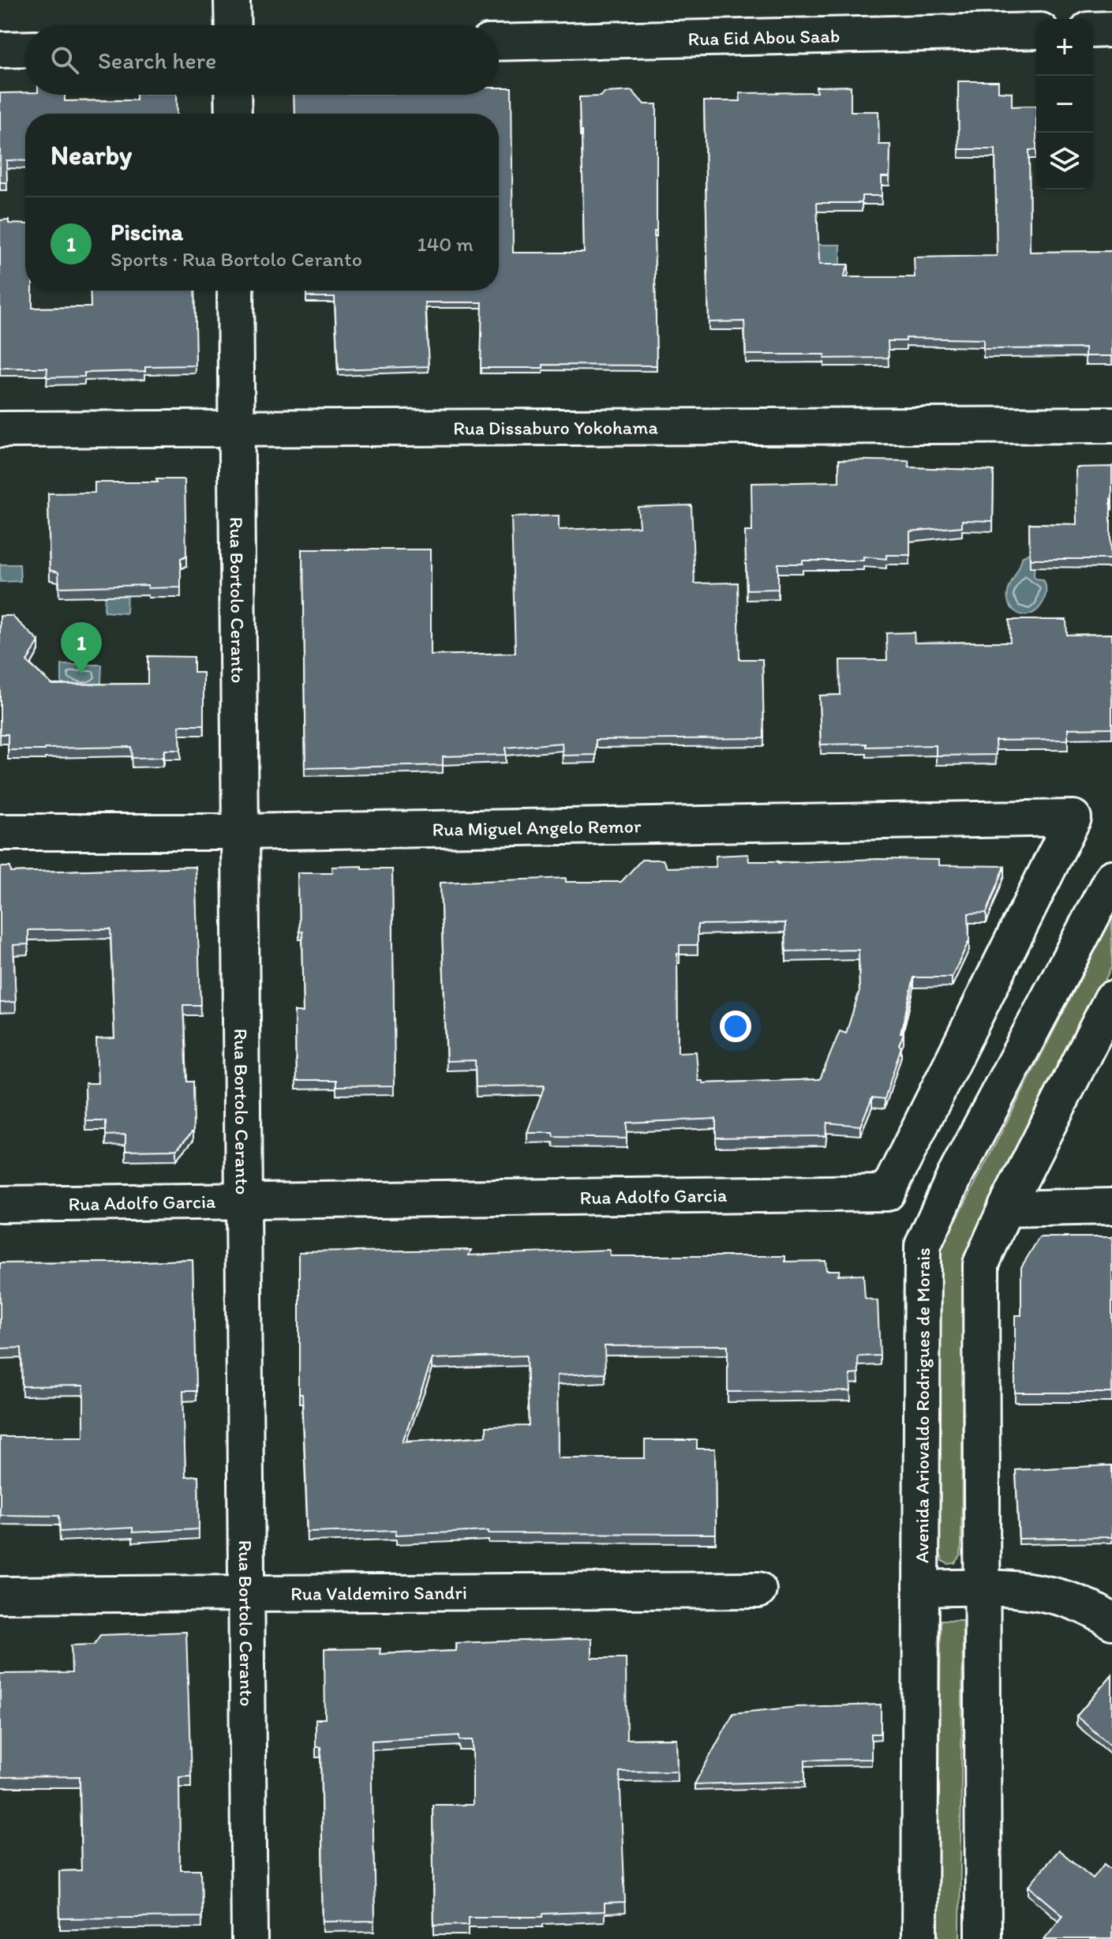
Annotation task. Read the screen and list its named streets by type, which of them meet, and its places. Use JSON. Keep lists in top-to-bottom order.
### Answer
{
  "streets": {
    "street": [
      "Rua Eid Abou Saab",
      "Rua Dissaburo Yokohama",
      "Rua Bortolo Ceranto",
      "Rua Miguel Angelo Remor",
      "Rua Adolfo Garcia",
      "Avenida Ariovaldo Rodrigues de Morais",
      "Rua Valdemiro Sandri"
    ]
  },
  "crossings": [
    ["Rua Dissaburo Yokohama", "Rua Bortolo Ceranto"],
    ["Rua Bortolo Ceranto", "Rua Miguel Angelo Remor"],
    ["Rua Bortolo Ceranto", "Rua Adolfo Garcia"],
    ["Rua Bortolo Ceranto", "Rua Valdemiro Sandri"],
    ["Rua Miguel Angelo Remor", "Rua Adolfo Garcia"]
  ],
  "page": {
    "map_buttons": ["+", "−"],
    "search": "Search here",
    "heading": "Nearby",
    "list": [
      {
        "mark": "1",
        "name": "Piscina",
        "note": "Sports · Rua Bortolo Ceranto",
        "value": "140 m"
      }
    ],
    "pins": "1"
  }
}
